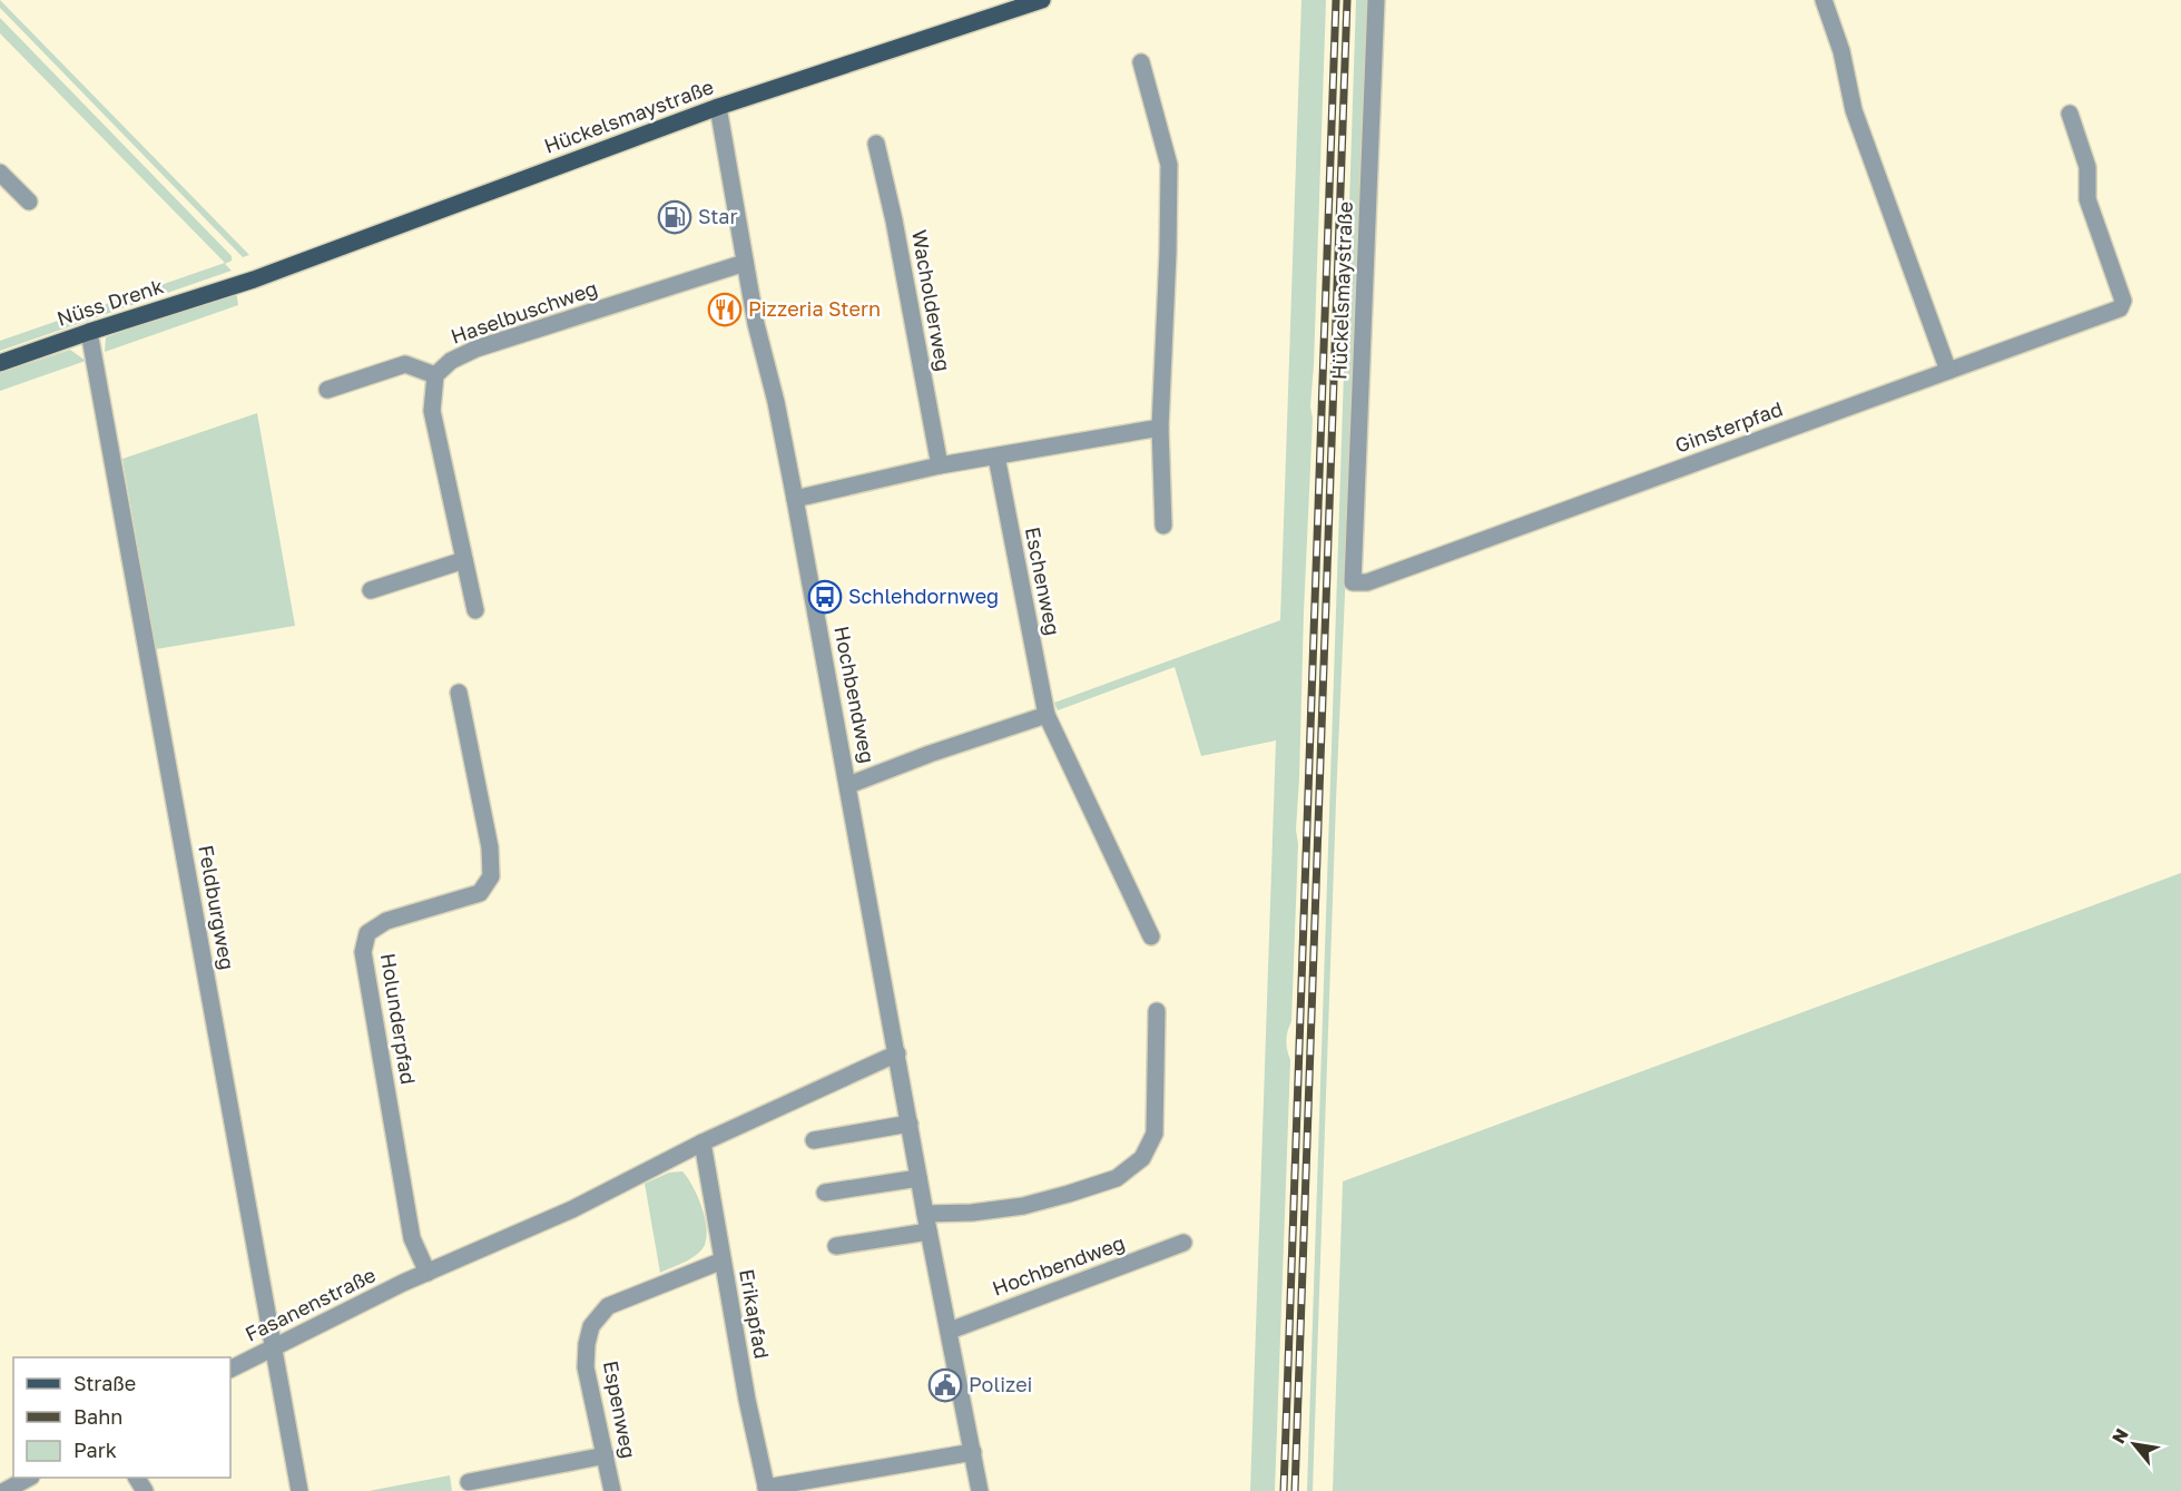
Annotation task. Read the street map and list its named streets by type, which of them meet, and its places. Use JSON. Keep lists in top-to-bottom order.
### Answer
{
  "streets": {
    "main road": ["Hückelsmaystraße", "Nüss Drenk"],
    "street": [
      "Wacholderweg",
      "Haselbuschweg",
      "Ginsterpfad",
      "Eschenweg",
      "Hochbendweg",
      "Feldburgweg",
      "Holunderpfad",
      "Fasanenstraße",
      "Erikapfad",
      "Espenweg"
    ]
  },
  "crossings": [
    ["Hückelsmaystraße", "Nüss Drenk"],
    ["Hückelsmaystraße", "Ginsterpfad"],
    ["Hückelsmaystraße", "Hochbendweg"],
    ["Nüss Drenk", "Feldburgweg"],
    ["Haselbuschweg", "Hochbendweg"],
    ["Feldburgweg", "Fasanenstraße"],
    ["Holunderpfad", "Fasanenstraße"],
    ["Erikapfad", "Espenweg"]
  ],
  "places": {
    "fuel station": ["Star"],
    "restaurant": ["Pizzeria Stern"],
    "bus stop": ["Schlehdornweg"],
    "public building": ["Polizei"]
  },
  "legend": ["Straße", "Bahn", "Park"],
  "north": "top left"
}
